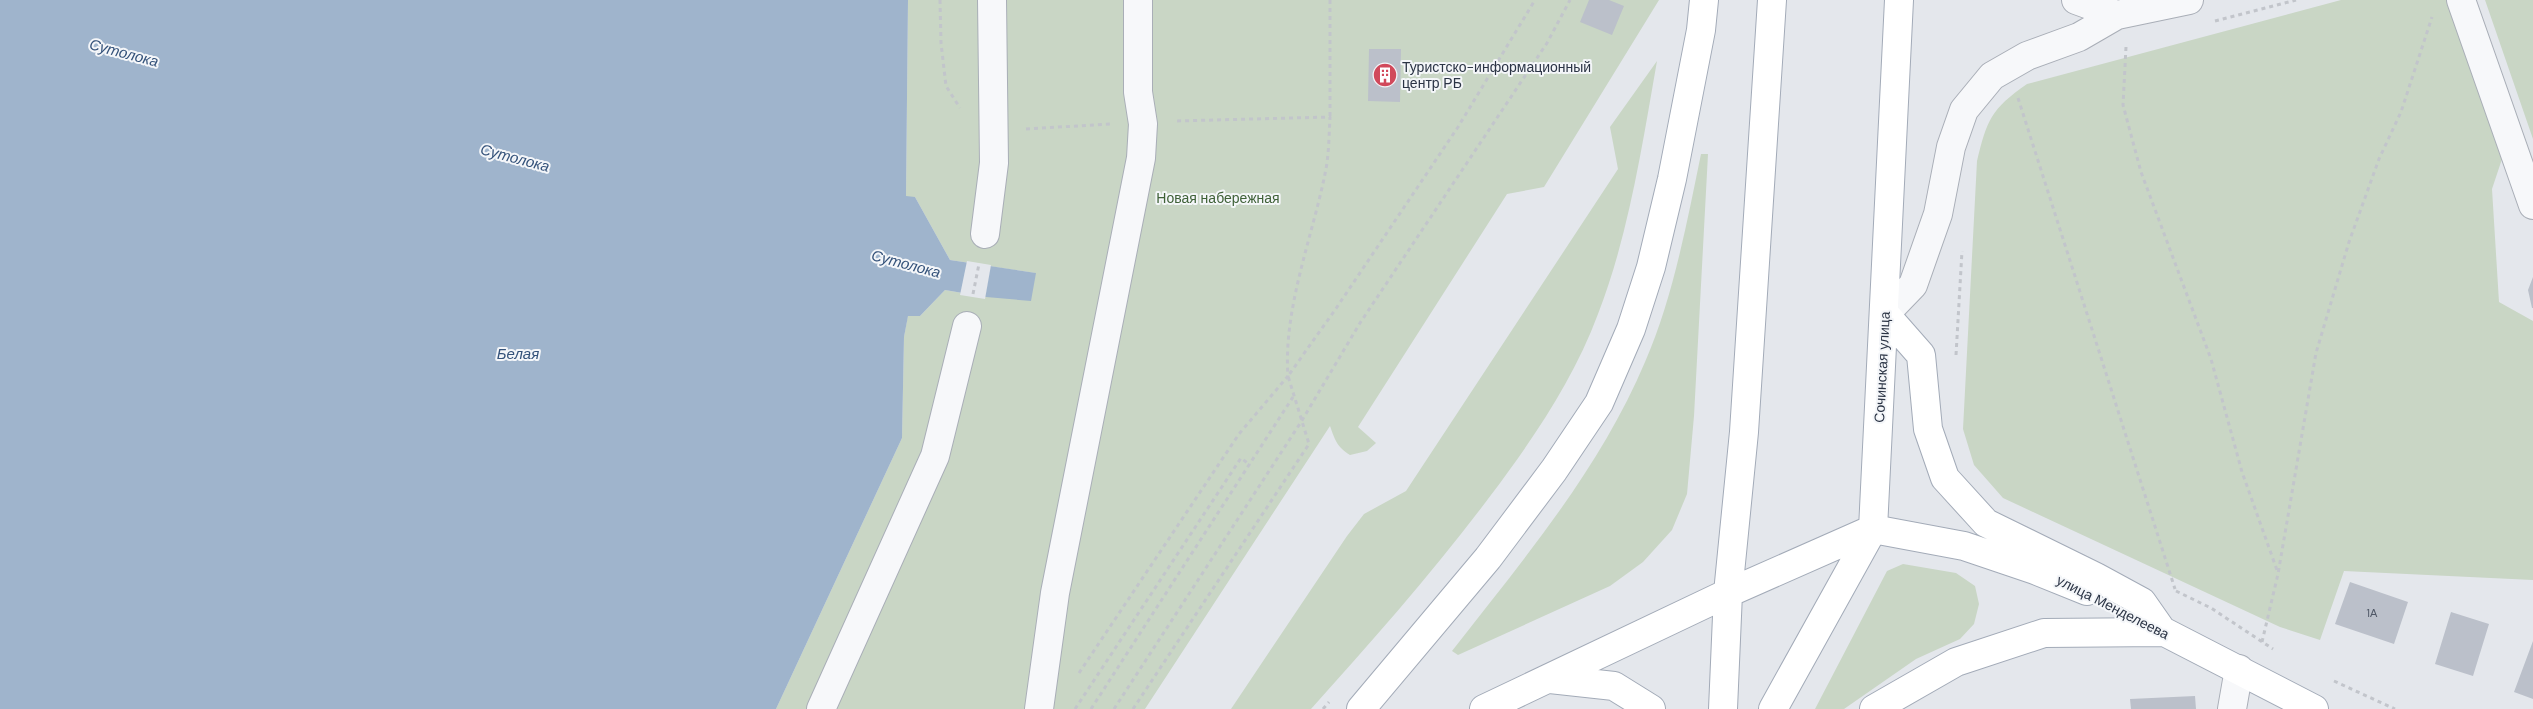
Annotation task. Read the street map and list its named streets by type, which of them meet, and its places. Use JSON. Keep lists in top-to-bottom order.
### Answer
{
  "streets": {
    "main road": ["Сочинская улица", "улица Менделеева"]
  },
  "crossings": [
    ["Сочинская улица", "улица Менделеева"]
  ],
  "water": ["Сутолока", "Белая"],
  "parks": ["Новая набережная"],
  "places": {
    "building": ["Туристско-информационный центр РБ"]
  },
  "house_numbers": ["1А"]
}
